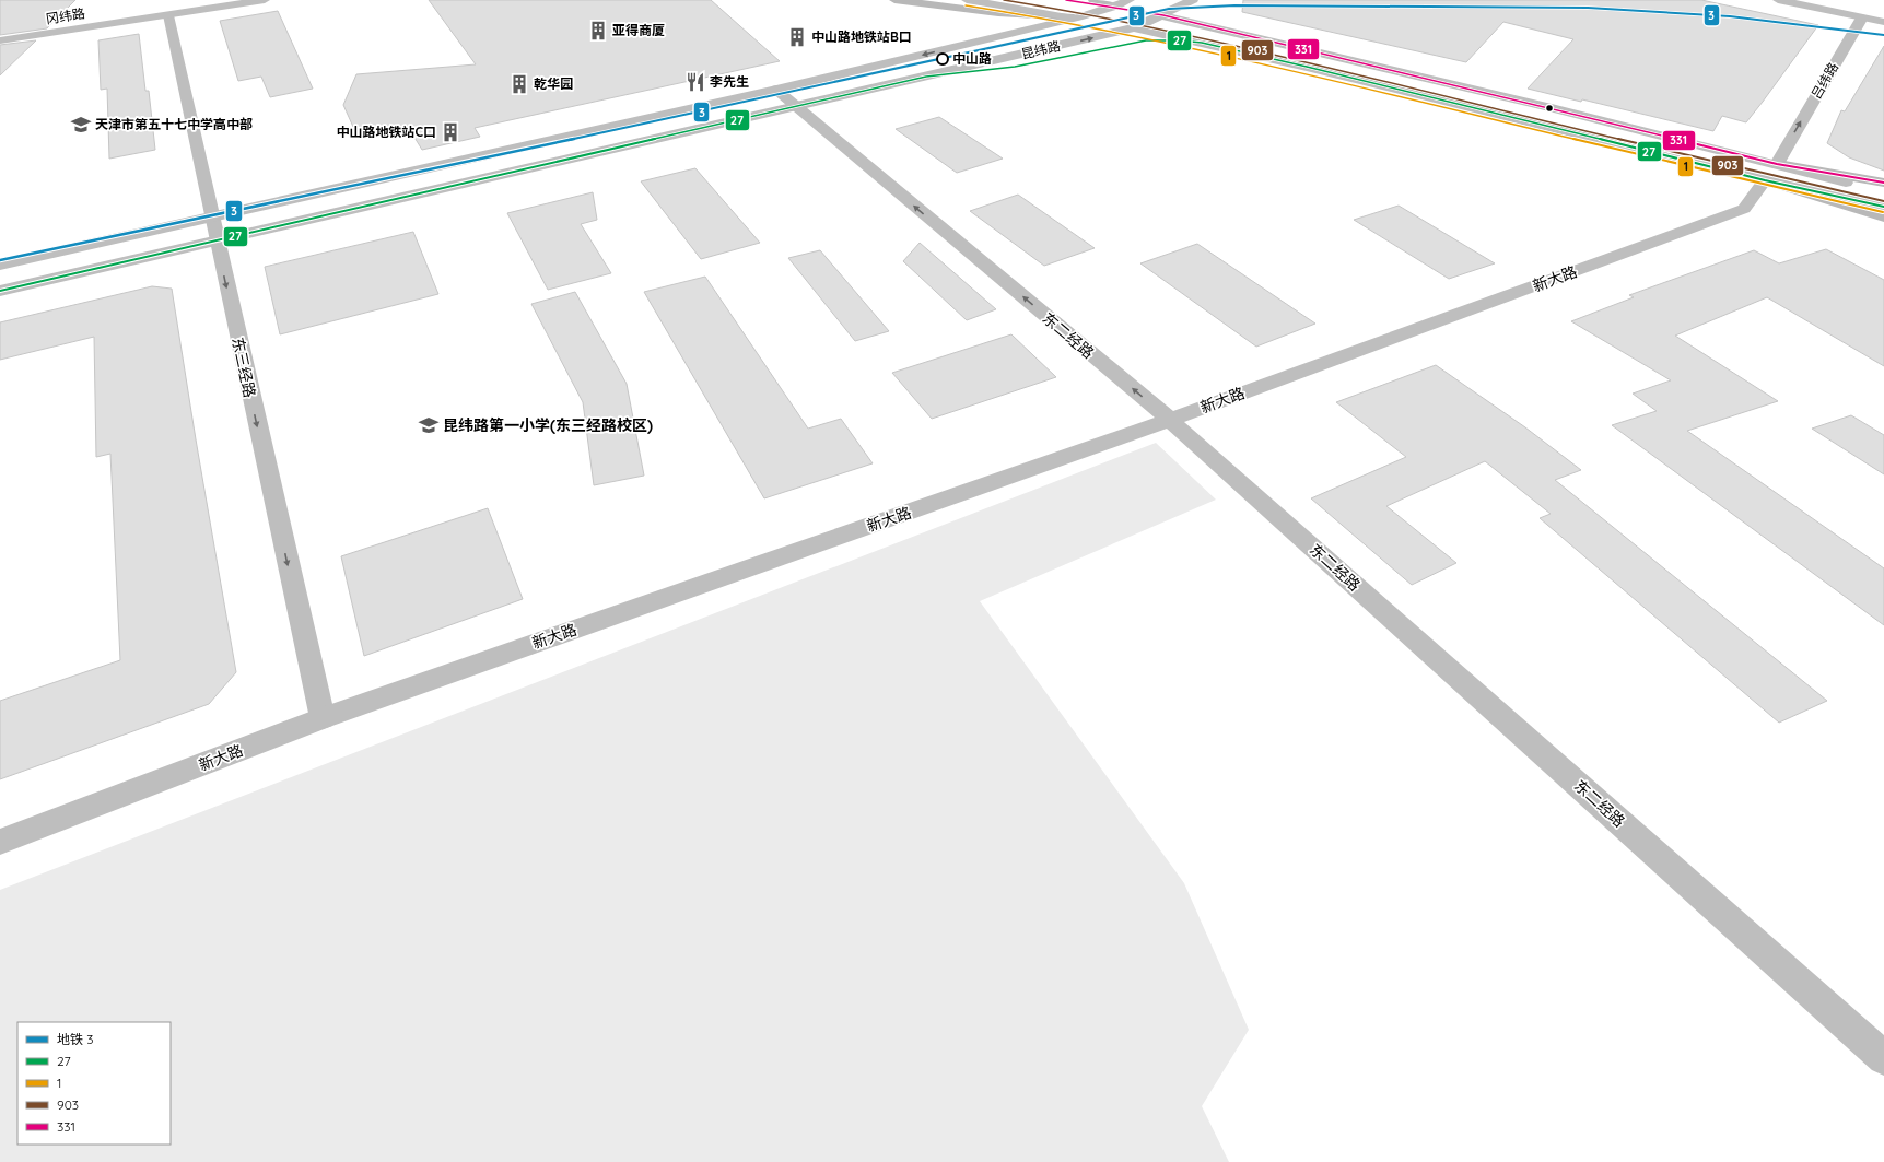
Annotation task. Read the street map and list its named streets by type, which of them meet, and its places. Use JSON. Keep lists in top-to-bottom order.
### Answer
{
  "streets": {
    "main road": [
      "冈纬路",
      "昆纬路",
      "吕纬路",
      "新大路",
      "东二经路",
      "东三经路"
    ]
  },
  "crossings": [
    ["冈纬路", "东三经路"],
    ["昆纬路", "东二经路"],
    ["昆纬路", "东三经路"],
    ["吕纬路", "新大路"],
    ["新大路", "东二经路"],
    ["新大路", "东三经路"]
  ],
  "one_way": ["吕纬路", "东三经路"],
  "places": {
    "building": [
      "亚得商厦",
      "中山路地铁站B口",
      "乾华园",
      "中山路地铁站C口"
    ],
    "other": ["中山路"],
    "restaurant": ["李先生"],
    "school or university": ["天津市第五十七中学高中部", "昆纬路第一小学(东三经路校区)"]
  },
  "lines": [
    "transit line 903",
    "transit line 331",
    "metro line 3",
    "transit line 1",
    "transit line 27"
  ],
  "legend": [
    "地铁 3",
    "27",
    "1",
    "903",
    "331"
  ]
}
